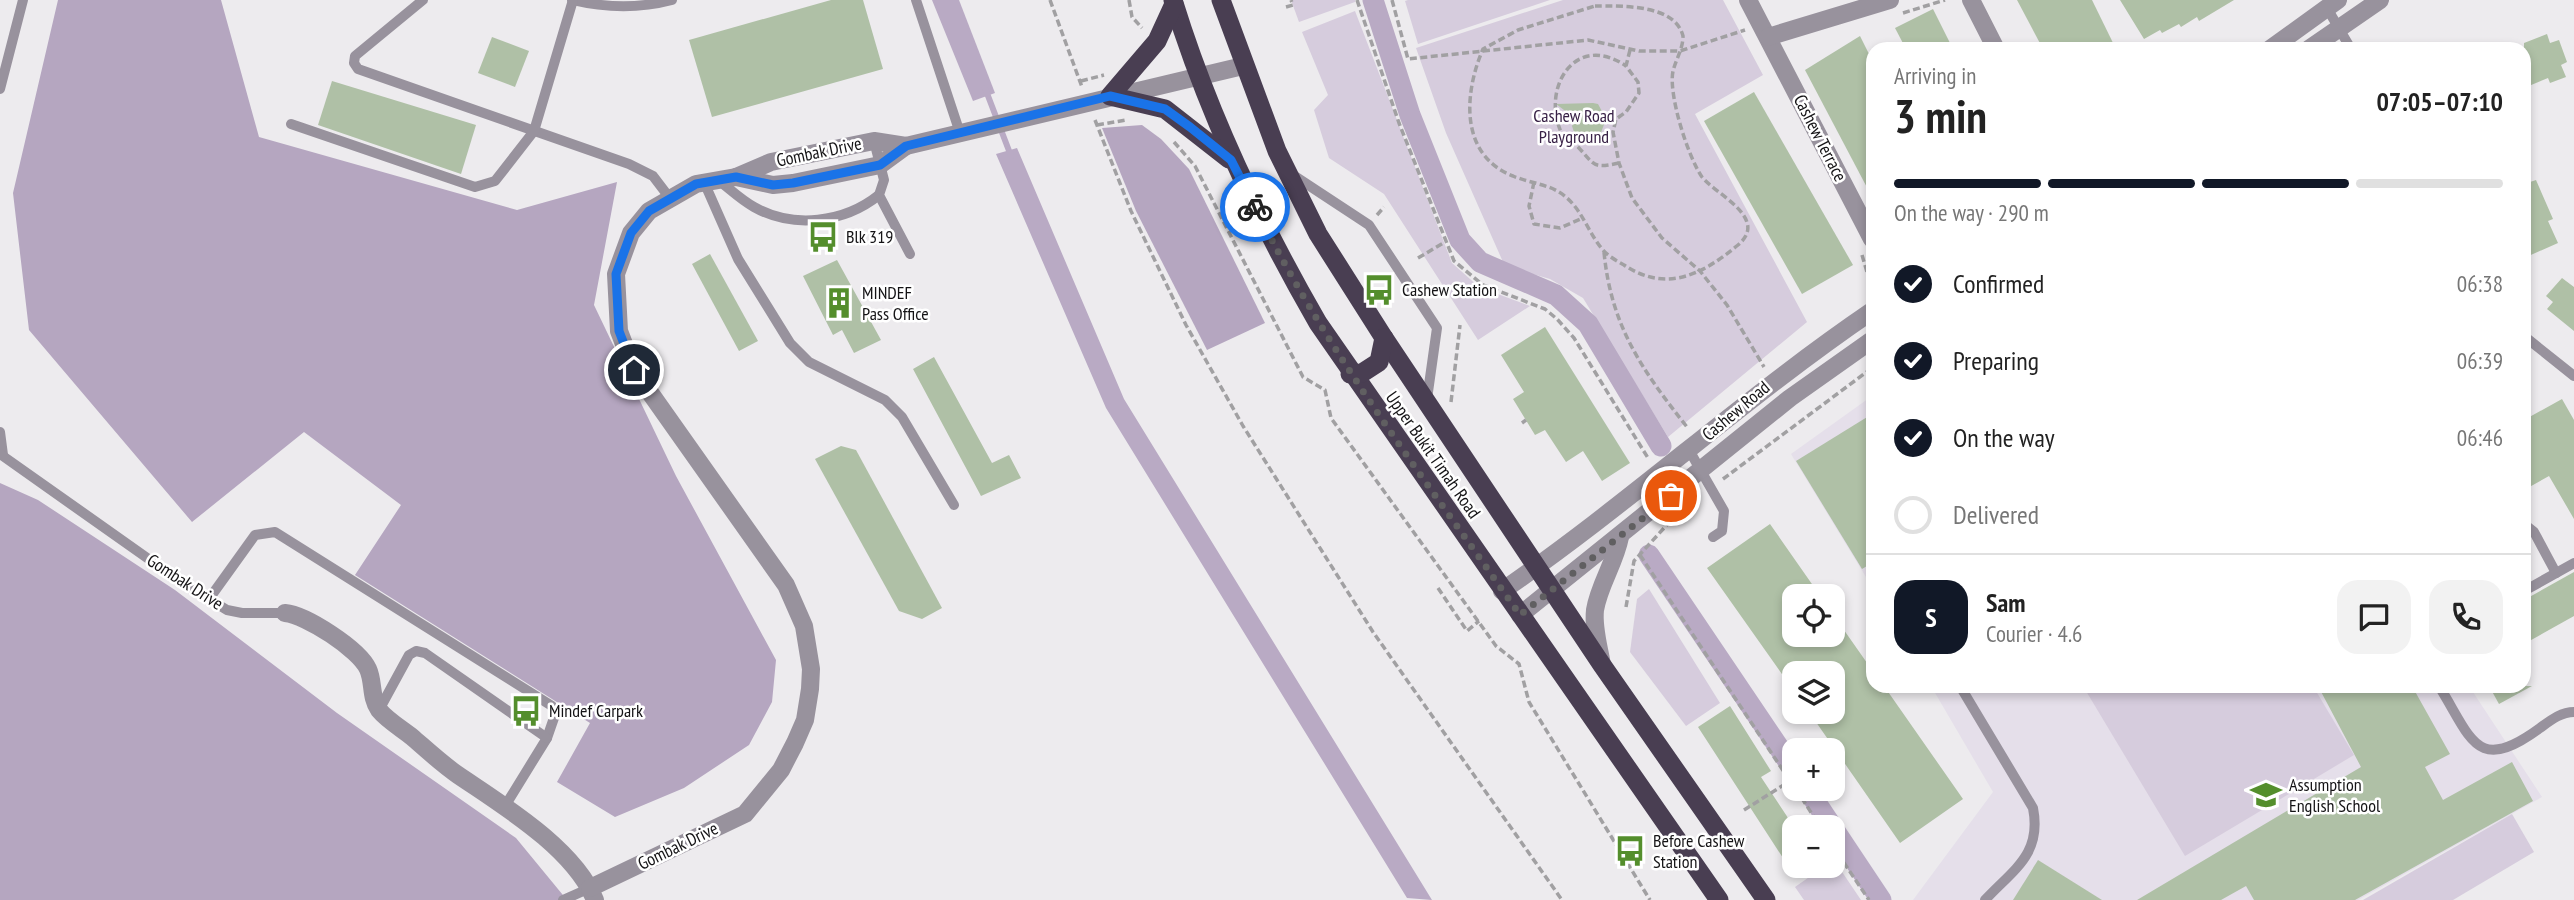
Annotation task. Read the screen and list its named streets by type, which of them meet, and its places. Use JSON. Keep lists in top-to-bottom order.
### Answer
{
  "streets": {
    "highway": ["Upper Bukit Timah Road"],
    "street": ["Cashew Terrace", "Gombak Drive", "Cashew Road"]
  },
  "crossings": [
    ["Gombak Drive", "Upper Bukit Timah Road"],
    ["Cashew Road", "Upper Bukit Timah Road"]
  ],
  "parks": ["Cashew Road Playground"],
  "places": {
    "bus stop": [
      "Blk 319",
      "Cashew Station",
      "Mindef Carpark",
      "Before Cashew Station"
    ],
    "building": ["MINDEF Pass Office"],
    "school or university": ["Assumption English School"]
  },
  "page": {
    "heading": ["3 min", "Arriving in", "07:05–07:10"],
    "panel": ["Sam", "Courier · 4.6"],
    "bar": "On the way · 290 m",
    "list": [
      ["Confirmed", "06:38"],
      ["Preparing", "06:39"],
      ["On the way", "06:46"],
      "Delivered"
    ],
    "round": "S",
    "map_buttons": ["+", "−"]
  }
}
